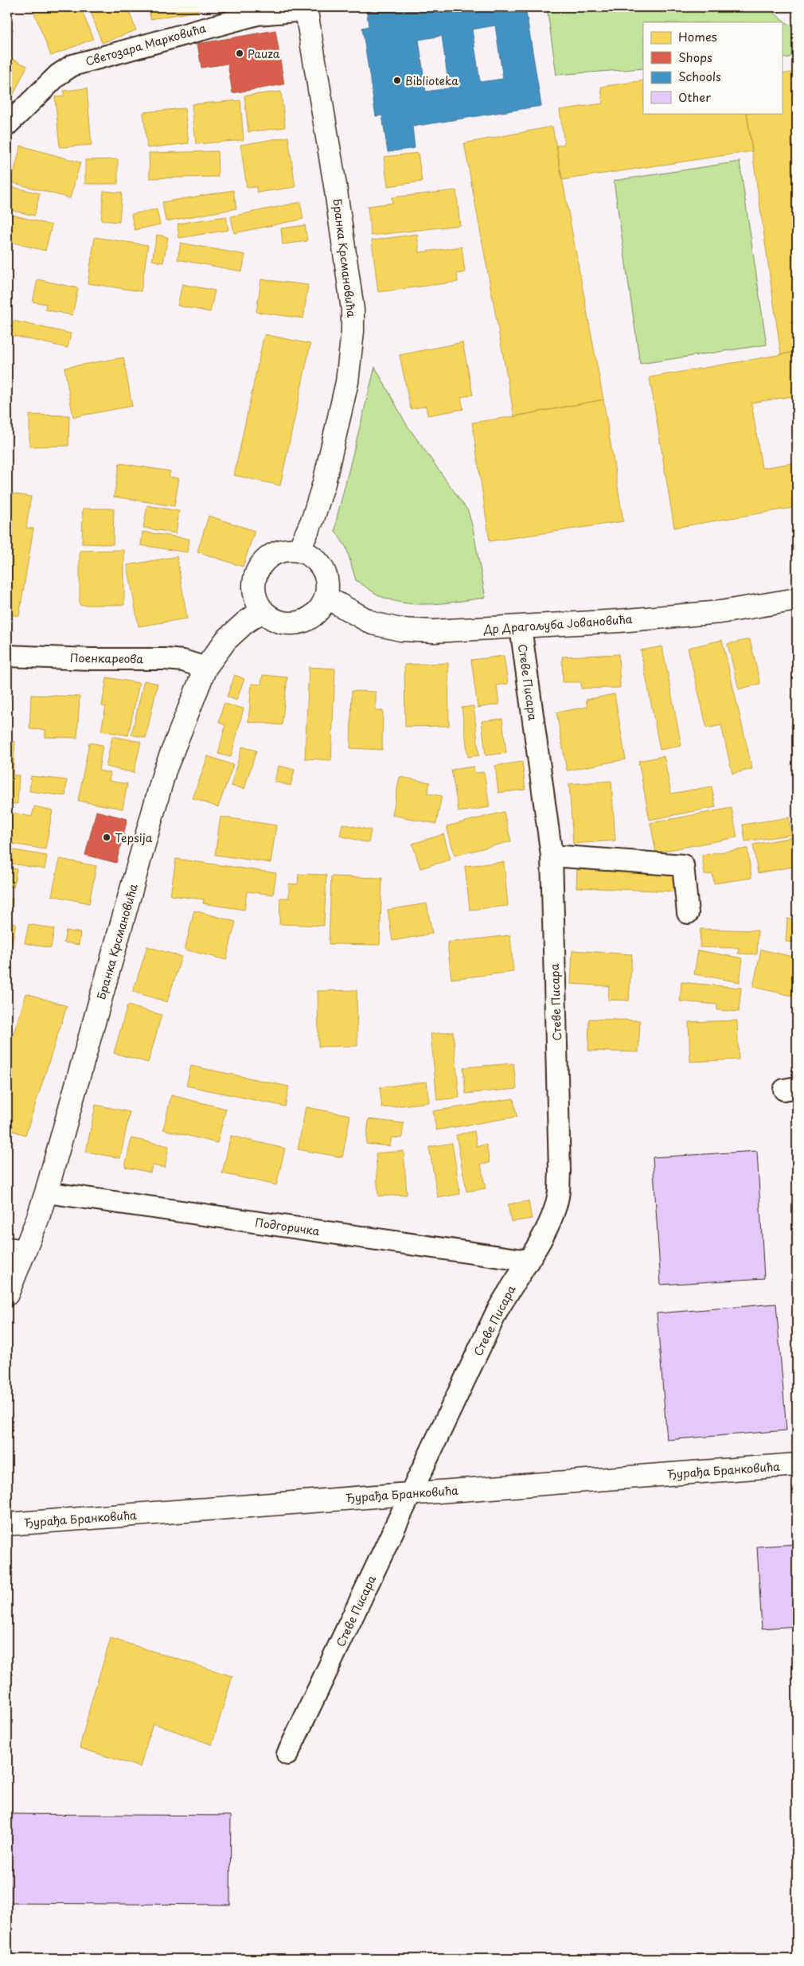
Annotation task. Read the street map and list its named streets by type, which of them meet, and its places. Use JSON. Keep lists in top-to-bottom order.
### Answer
{
  "streets": {
    "street": [
      "Светозара Марковића",
      "Бранка Крсмановића",
      "Др Драгољуба Јовановића",
      "Поенкареова",
      "Стеве Писара",
      "Подгоричка",
      "Ђурађа Бранковића"
    ]
  },
  "crossings": [
    ["Светозара Марковића", "Бранка Крсмановића"],
    ["Бранка Крсмановића", "Др Драгољуба Јовановића"],
    ["Бранка Крсмановића", "Поенкареова"],
    ["Бранка Крсмановића", "Подгоричка"],
    ["Др Драгољуба Јовановића", "Стеве Писара"],
    ["Стеве Писара", "Подгоричка"],
    ["Стеве Писара", "Ђурађа Бранковића"]
  ],
  "places": ["Pauza", "Biblioteka", "Tepsija"],
  "legend": [
    "Homes",
    "Shops",
    "Schools",
    "Other"
  ]
}
